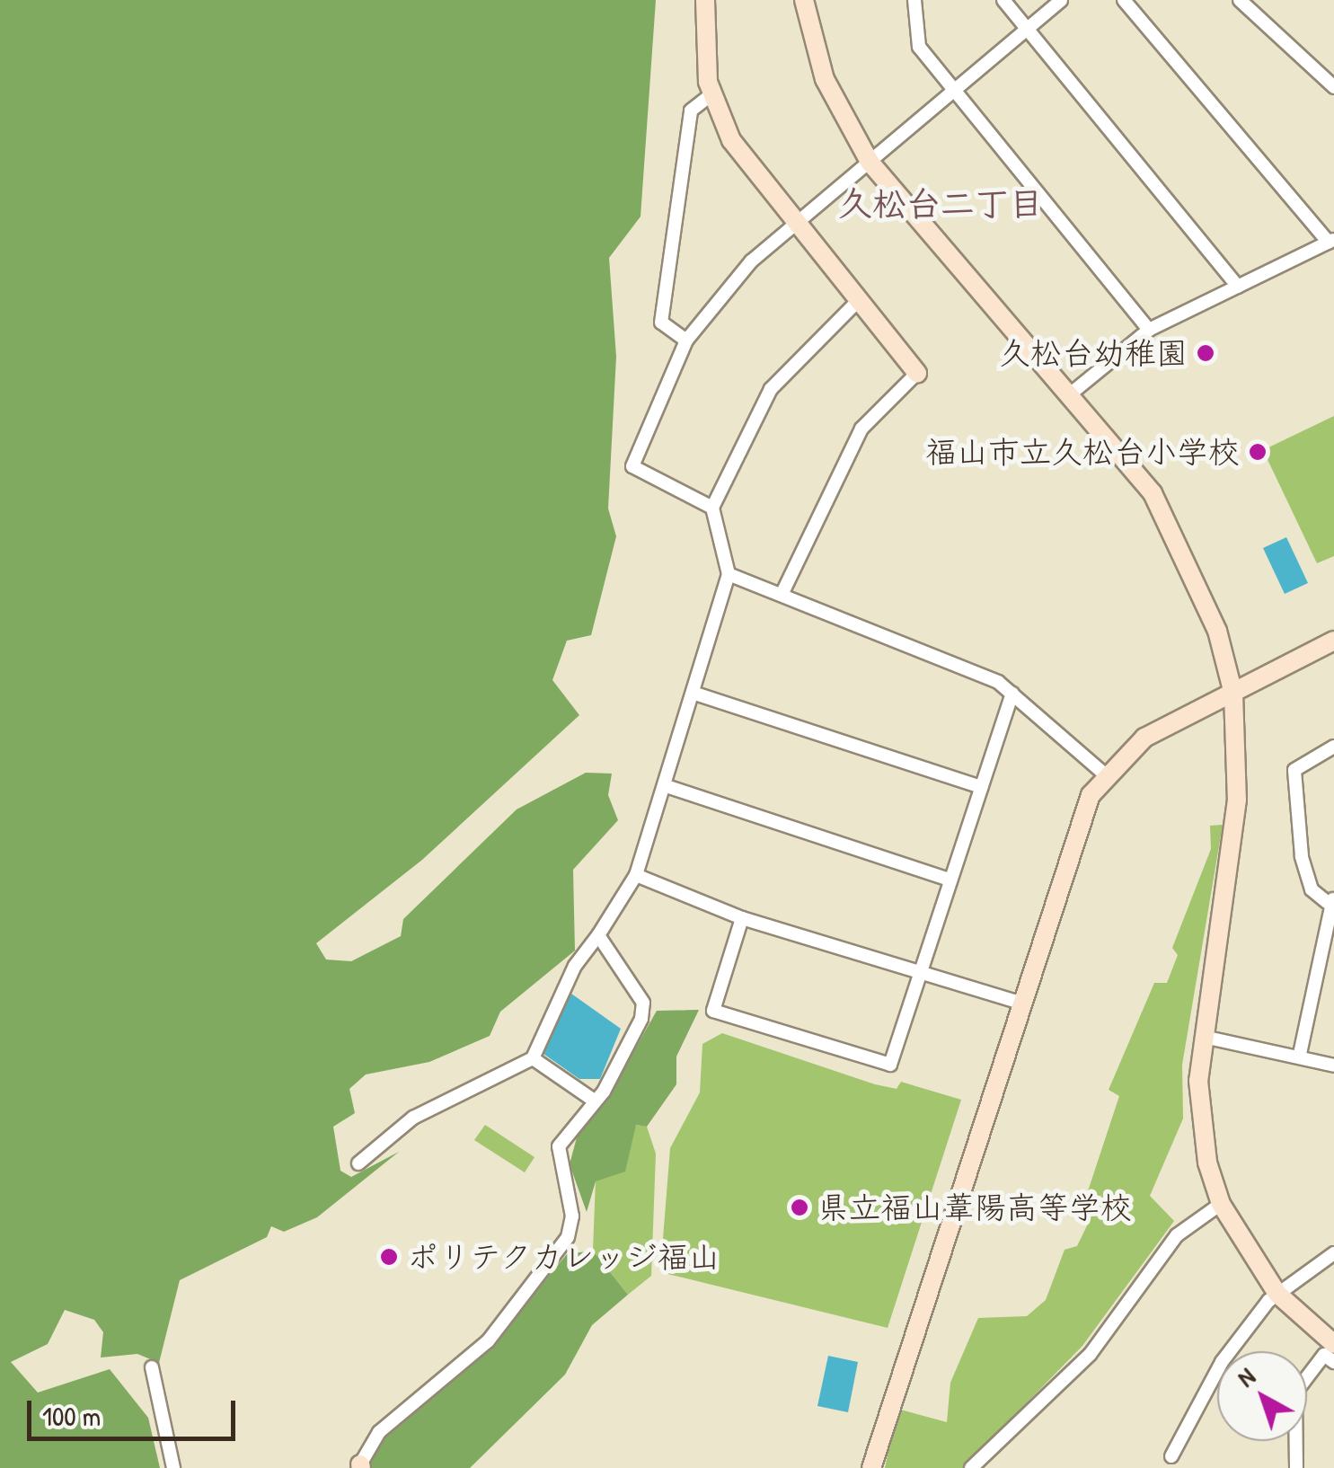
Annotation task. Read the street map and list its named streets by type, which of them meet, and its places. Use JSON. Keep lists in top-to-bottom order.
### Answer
{
  "districts": ["久松台二丁目"],
  "places": [
    "久松台幼稚園",
    "福山市立久松台小学校",
    "県立福山葦陽高等学校",
    "ポリテクカレッジ福山"
  ],
  "scale_bar": "100 m",
  "north": "top left"
}
